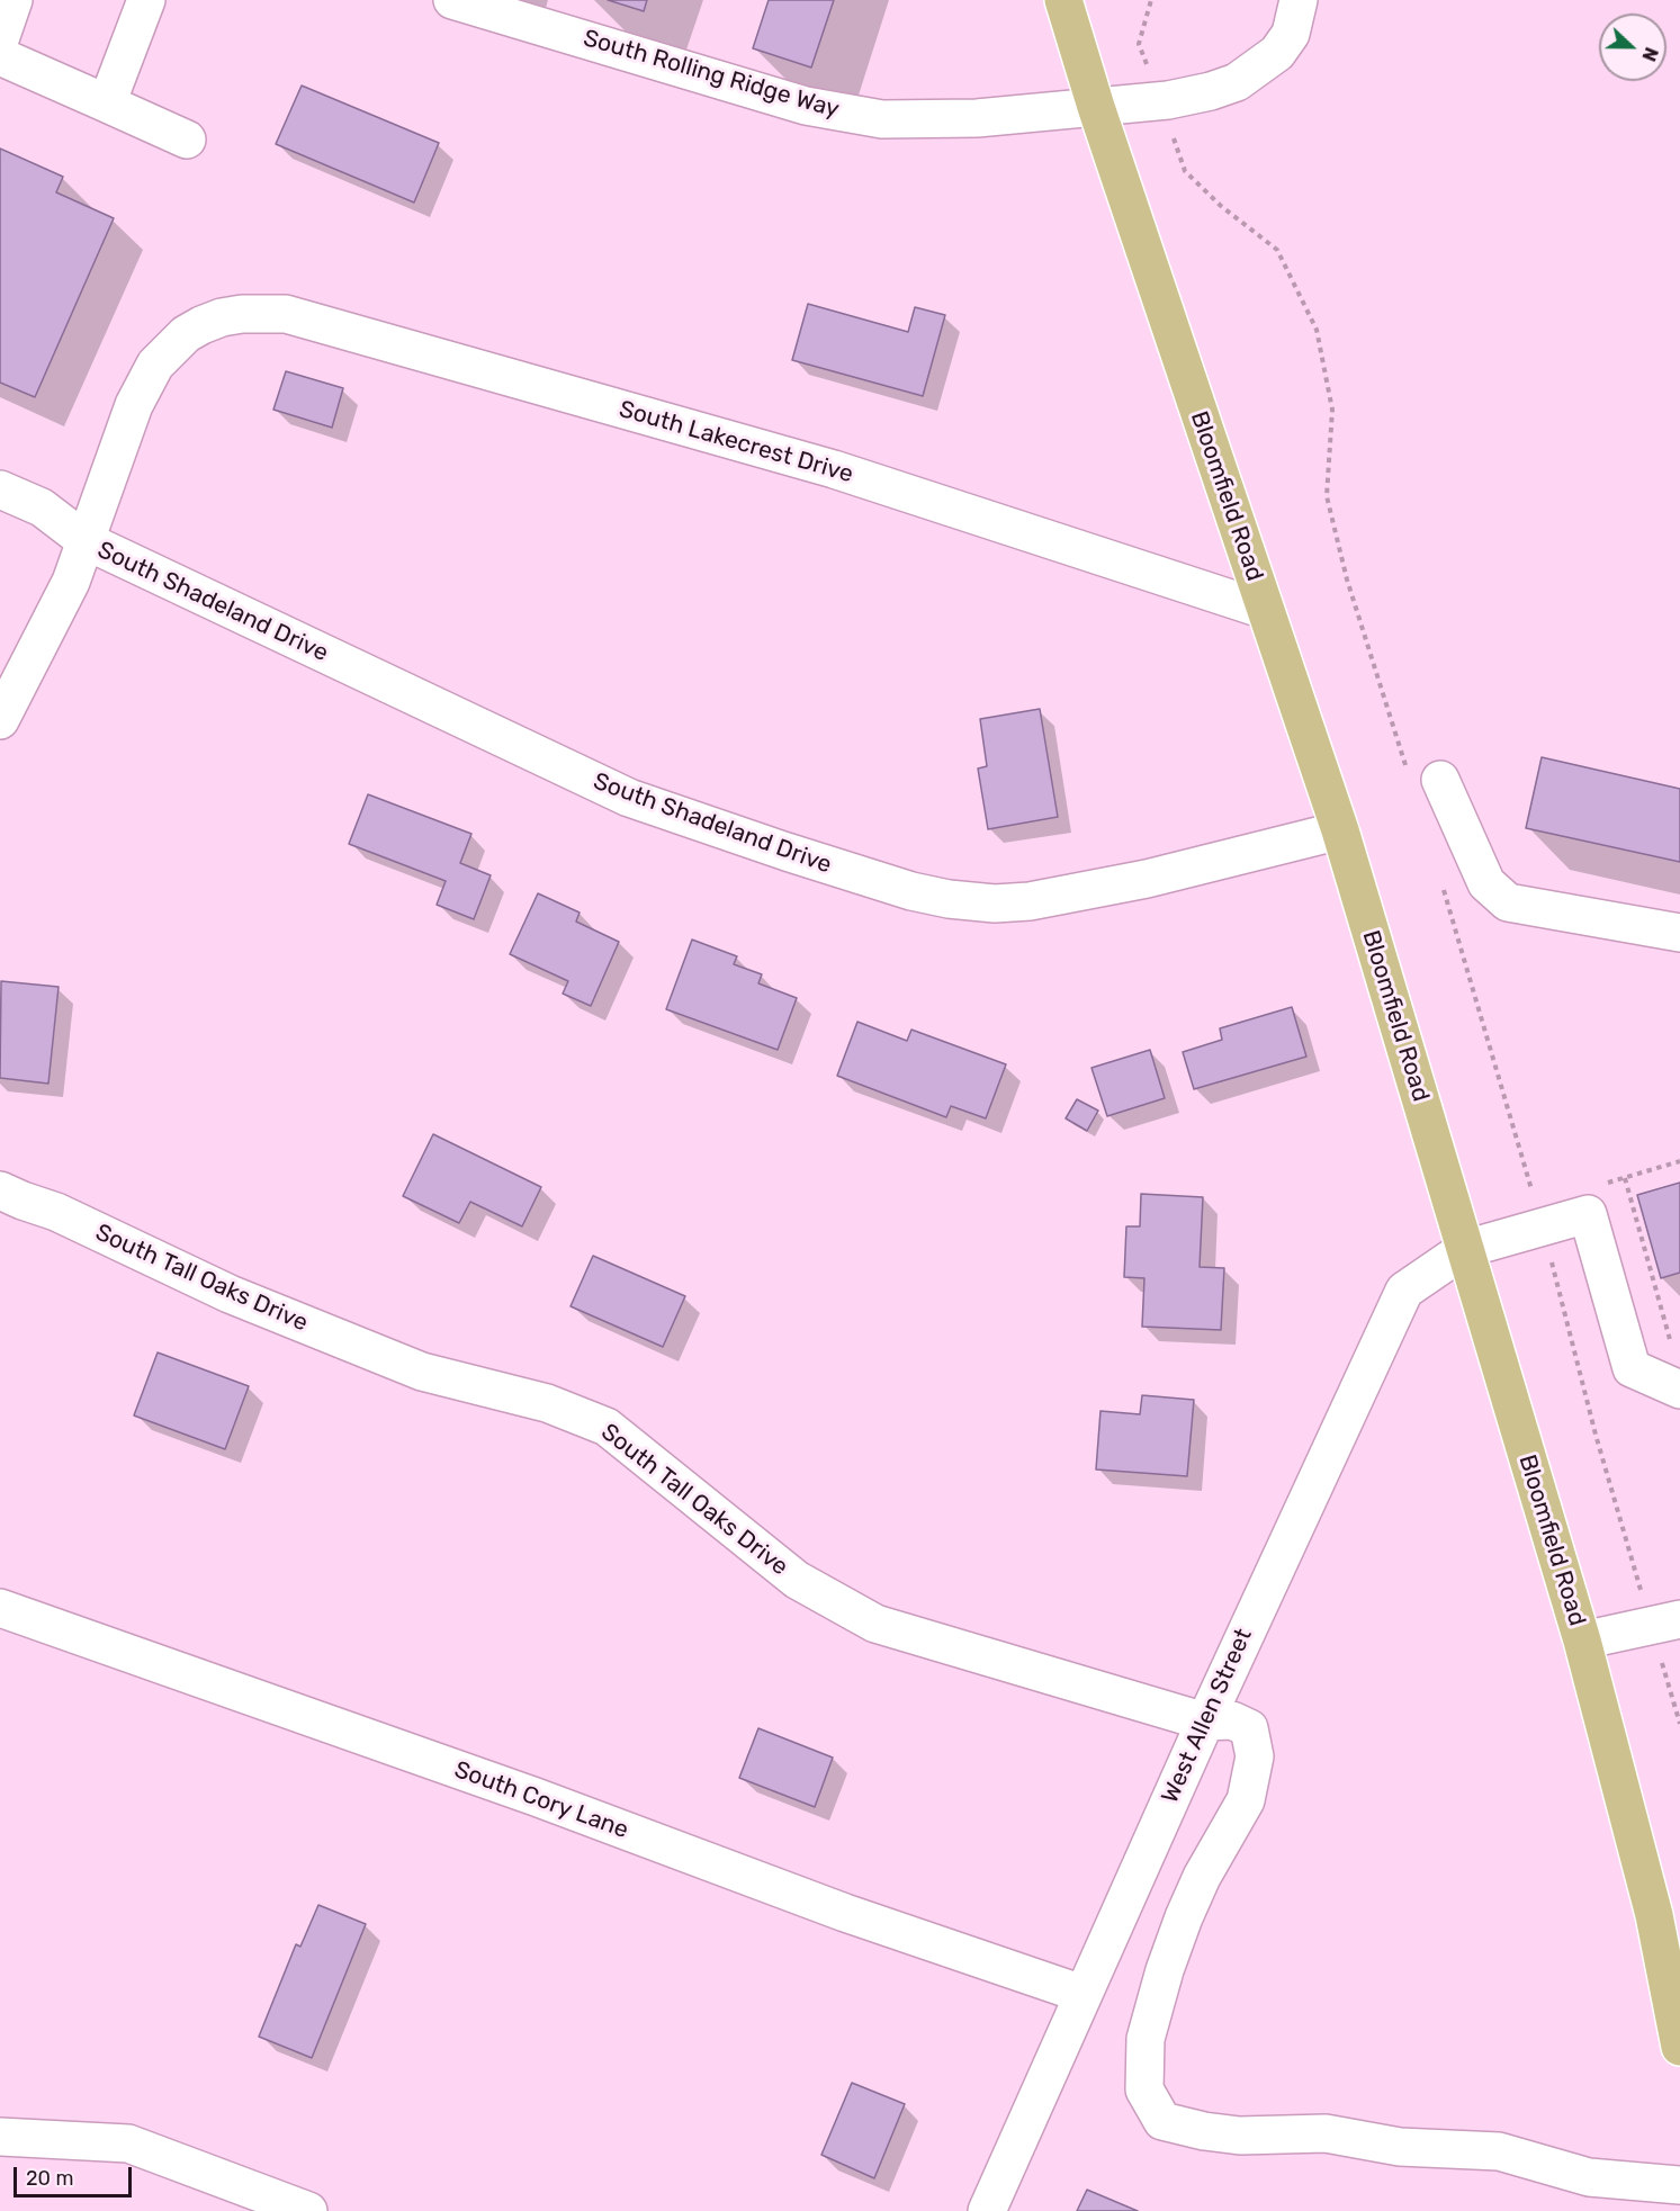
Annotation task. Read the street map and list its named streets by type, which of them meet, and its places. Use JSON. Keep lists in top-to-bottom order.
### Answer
{
  "streets": {
    "main road": ["Bloomfield Road"],
    "street": [
      "South Rolling Ridge Way",
      "South Lakecrest Drive",
      "South Shadeland Drive",
      "South Tall Oaks Drive",
      "West Allen Street",
      "South Cory Lane"
    ]
  },
  "crossings": [
    ["South Rolling Ridge Way", "Bloomfield Road"],
    ["South Lakecrest Drive", "Bloomfield Road"],
    ["South Lakecrest Drive", "South Shadeland Drive"],
    ["Bloomfield Road", "South Shadeland Drive"],
    ["Bloomfield Road", "West Allen Street"],
    ["South Tall Oaks Drive", "West Allen Street"],
    ["West Allen Street", "South Cory Lane"]
  ],
  "scale_bar": "20 m",
  "north": "right"
}
